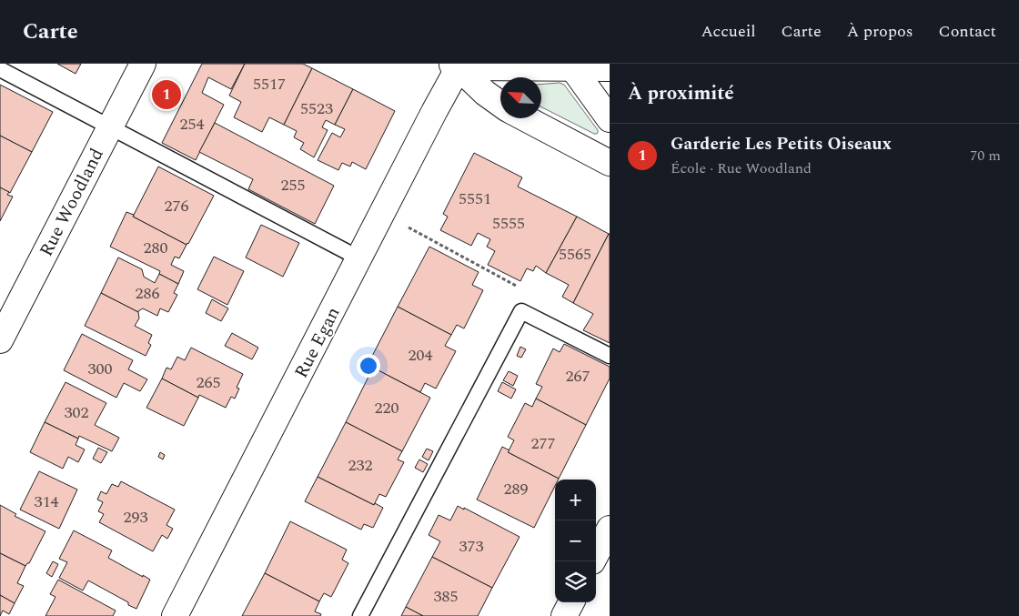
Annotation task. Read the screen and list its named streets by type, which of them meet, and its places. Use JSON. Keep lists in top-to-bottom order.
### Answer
{
  "streets": {
    "street": ["Rue Woodland", "Rue Egan"]
  },
  "house_numbers": [
    "5517",
    "5523",
    "254",
    "255",
    "5551",
    "276",
    "5555",
    "280",
    "5565",
    "286",
    "204",
    "300",
    "267",
    "265",
    "220",
    "302",
    "277",
    "232",
    "289",
    "314",
    "293",
    "373",
    "385"
  ],
  "north": "top left",
  "page": {
    "header": "Carte",
    "nav": [
      "Accueil",
      "Carte",
      "À propos",
      "Contact"
    ],
    "heading": "À proximité",
    "pins": "1",
    "list": [
      {
        "mark": "1",
        "name": "Garderie Les Petits Oiseaux",
        "note": "École · Rue Woodland",
        "value": "70 m"
      }
    ],
    "map_buttons": ["+", "−"]
  }
}
